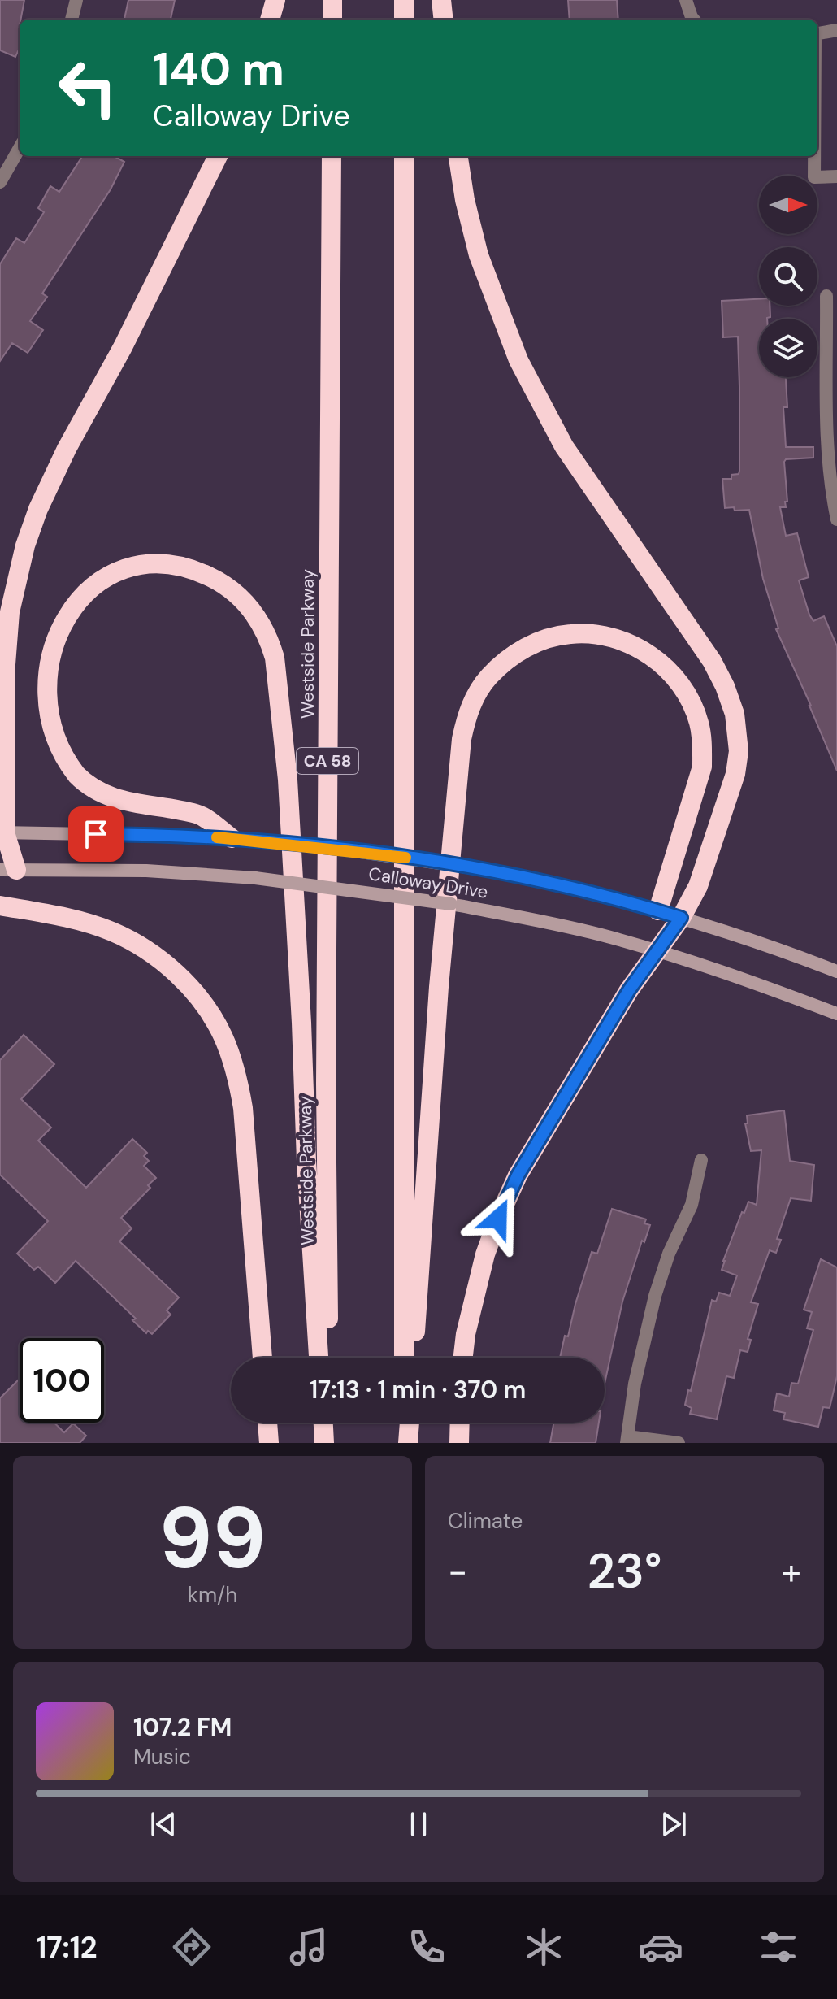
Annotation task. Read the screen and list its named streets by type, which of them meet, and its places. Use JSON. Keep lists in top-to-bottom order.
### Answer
{
  "streets": {
    "highway": ["Westside Parkway", "CA 58"],
    "main road": ["Calloway Drive"]
  },
  "north": "right",
  "page": {
    "turn": ["140 m", "Calloway Drive"],
    "limit": "100",
    "trip": "17:13 · 1 min · 370 m",
    "tile": [
      ["99", "km/h"],
      "Climate"
    ],
    "heat": ["−", "23°", "+"],
    "song": ["107.2 FM", "Music"],
    "tabs": "17:12"
  }
}
